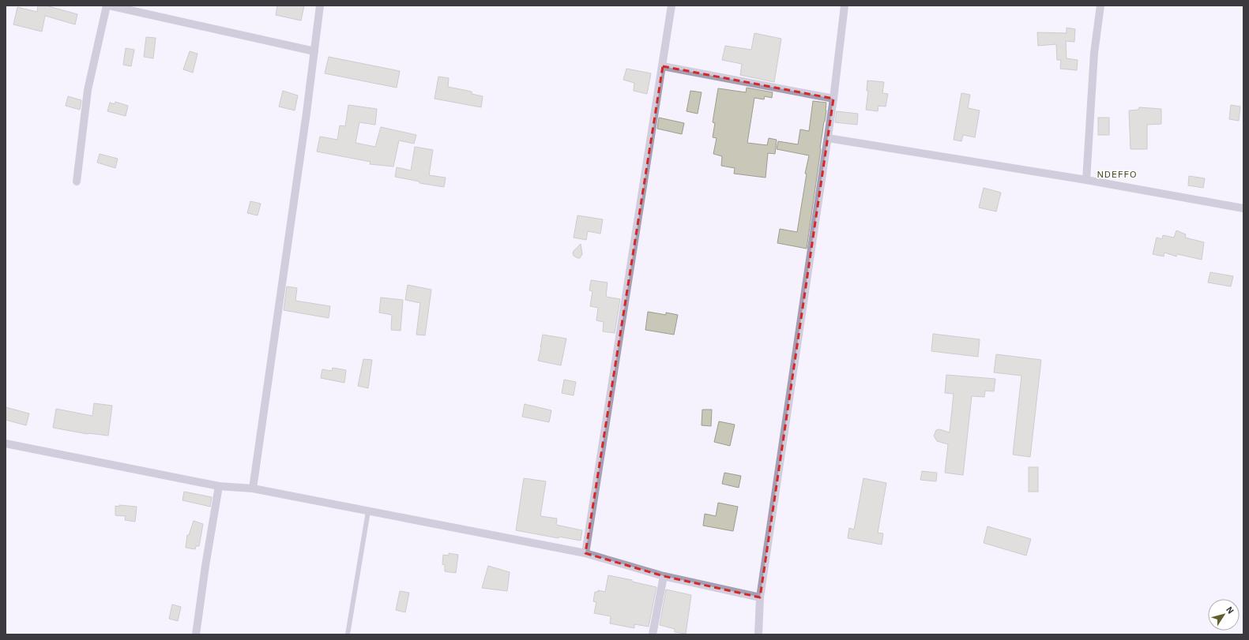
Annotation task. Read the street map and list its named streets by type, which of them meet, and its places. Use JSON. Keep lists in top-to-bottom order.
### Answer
{
  "districts": ["NDEFFO"],
  "north": "top right"
}
